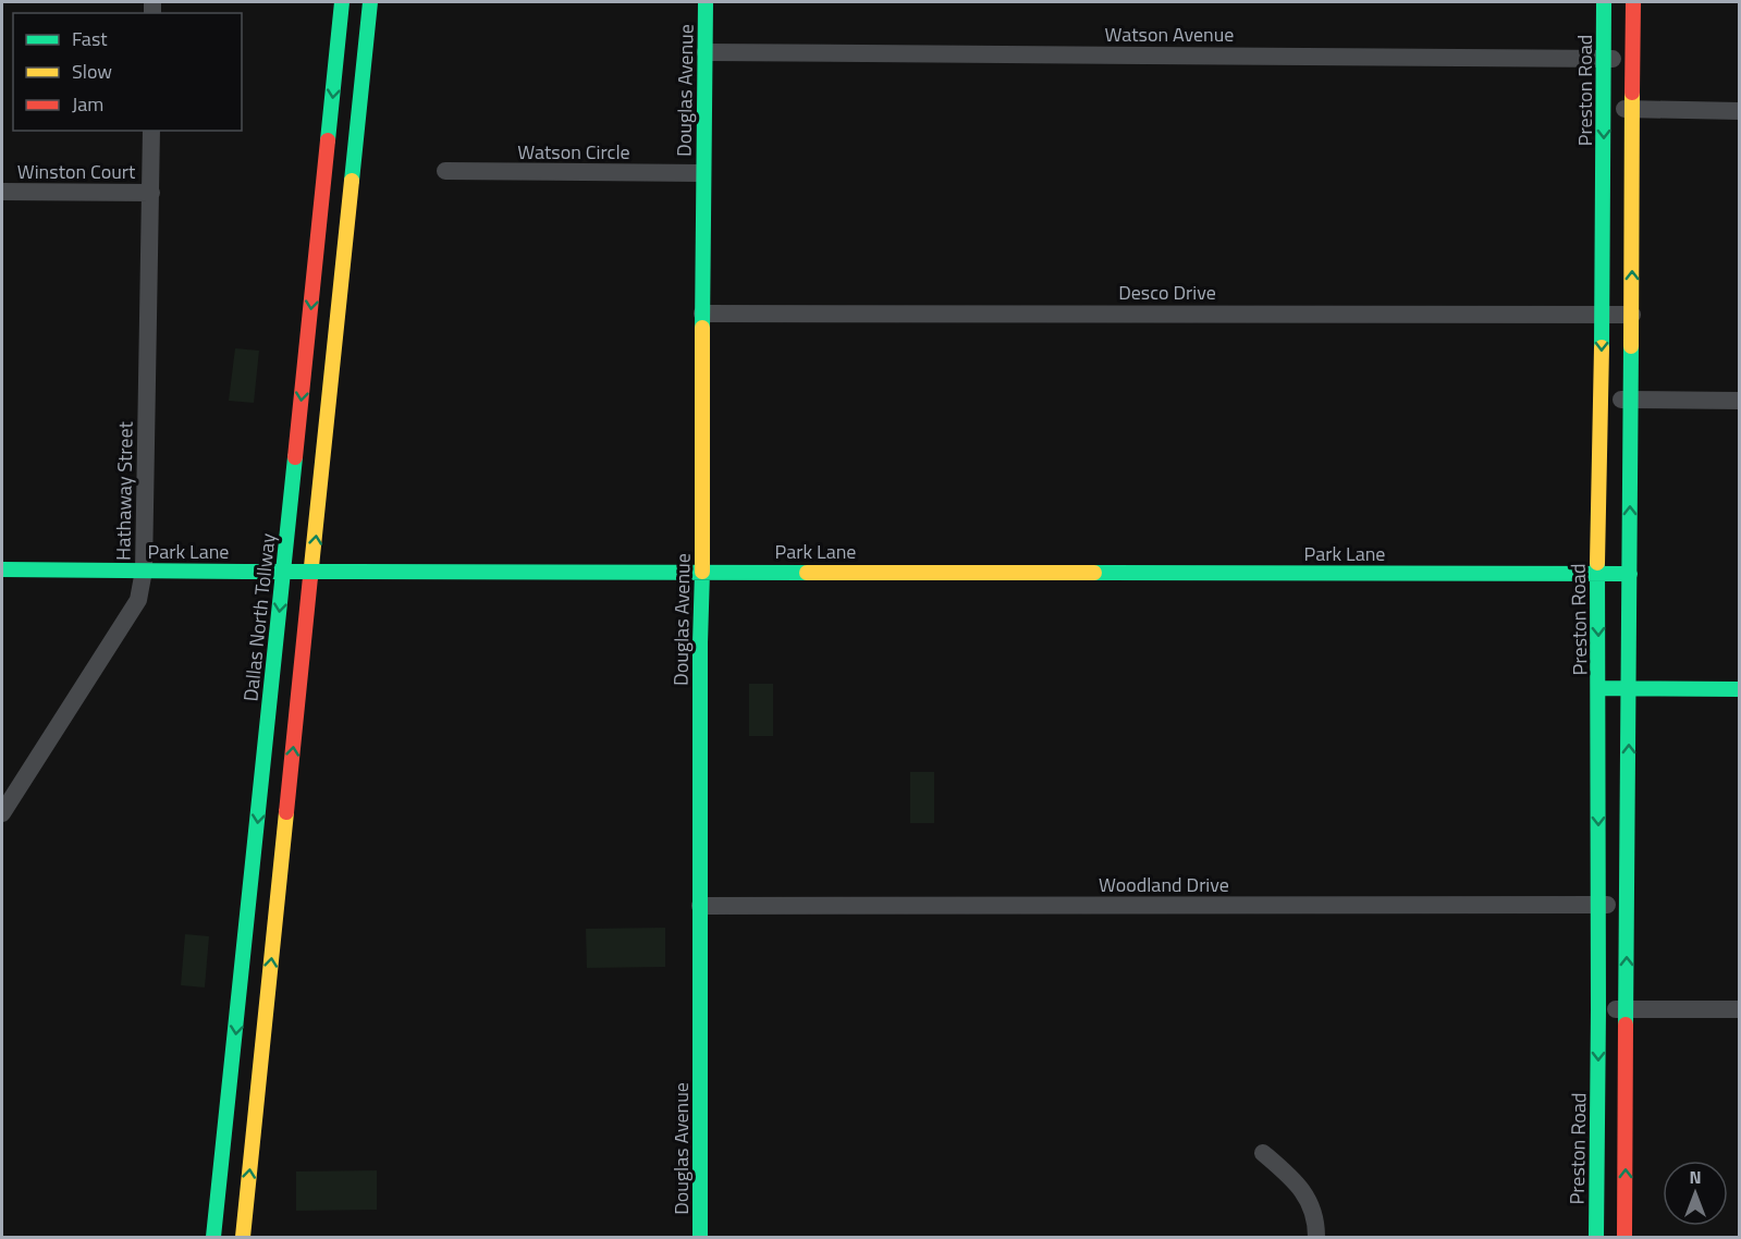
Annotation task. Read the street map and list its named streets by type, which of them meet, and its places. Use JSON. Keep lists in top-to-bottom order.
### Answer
{
  "streets": {
    "main road": [
      "Douglas Avenue",
      "Preston Road",
      "Park Lane",
      "Dallas North Tollway"
    ],
    "street": [
      "Watson Avenue",
      "Watson Circle",
      "Winston Court",
      "Desco Drive",
      "Hathaway Street",
      "Woodland Drive"
    ]
  },
  "crossings": [
    ["Watson Avenue", "Douglas Avenue"],
    ["Watson Avenue", "Preston Road"],
    ["Douglas Avenue", "Watson Circle"],
    ["Douglas Avenue", "Desco Drive"],
    ["Douglas Avenue", "Park Lane"],
    ["Douglas Avenue", "Woodland Drive"],
    ["Preston Road", "Desco Drive"],
    ["Preston Road", "Park Lane"],
    ["Preston Road", "Woodland Drive"],
    ["Winston Court", "Hathaway Street"],
    ["Hathaway Street", "Park Lane"]
  ],
  "legend": ["Fast", "Slow", "Jam"],
  "north": "top"
}
